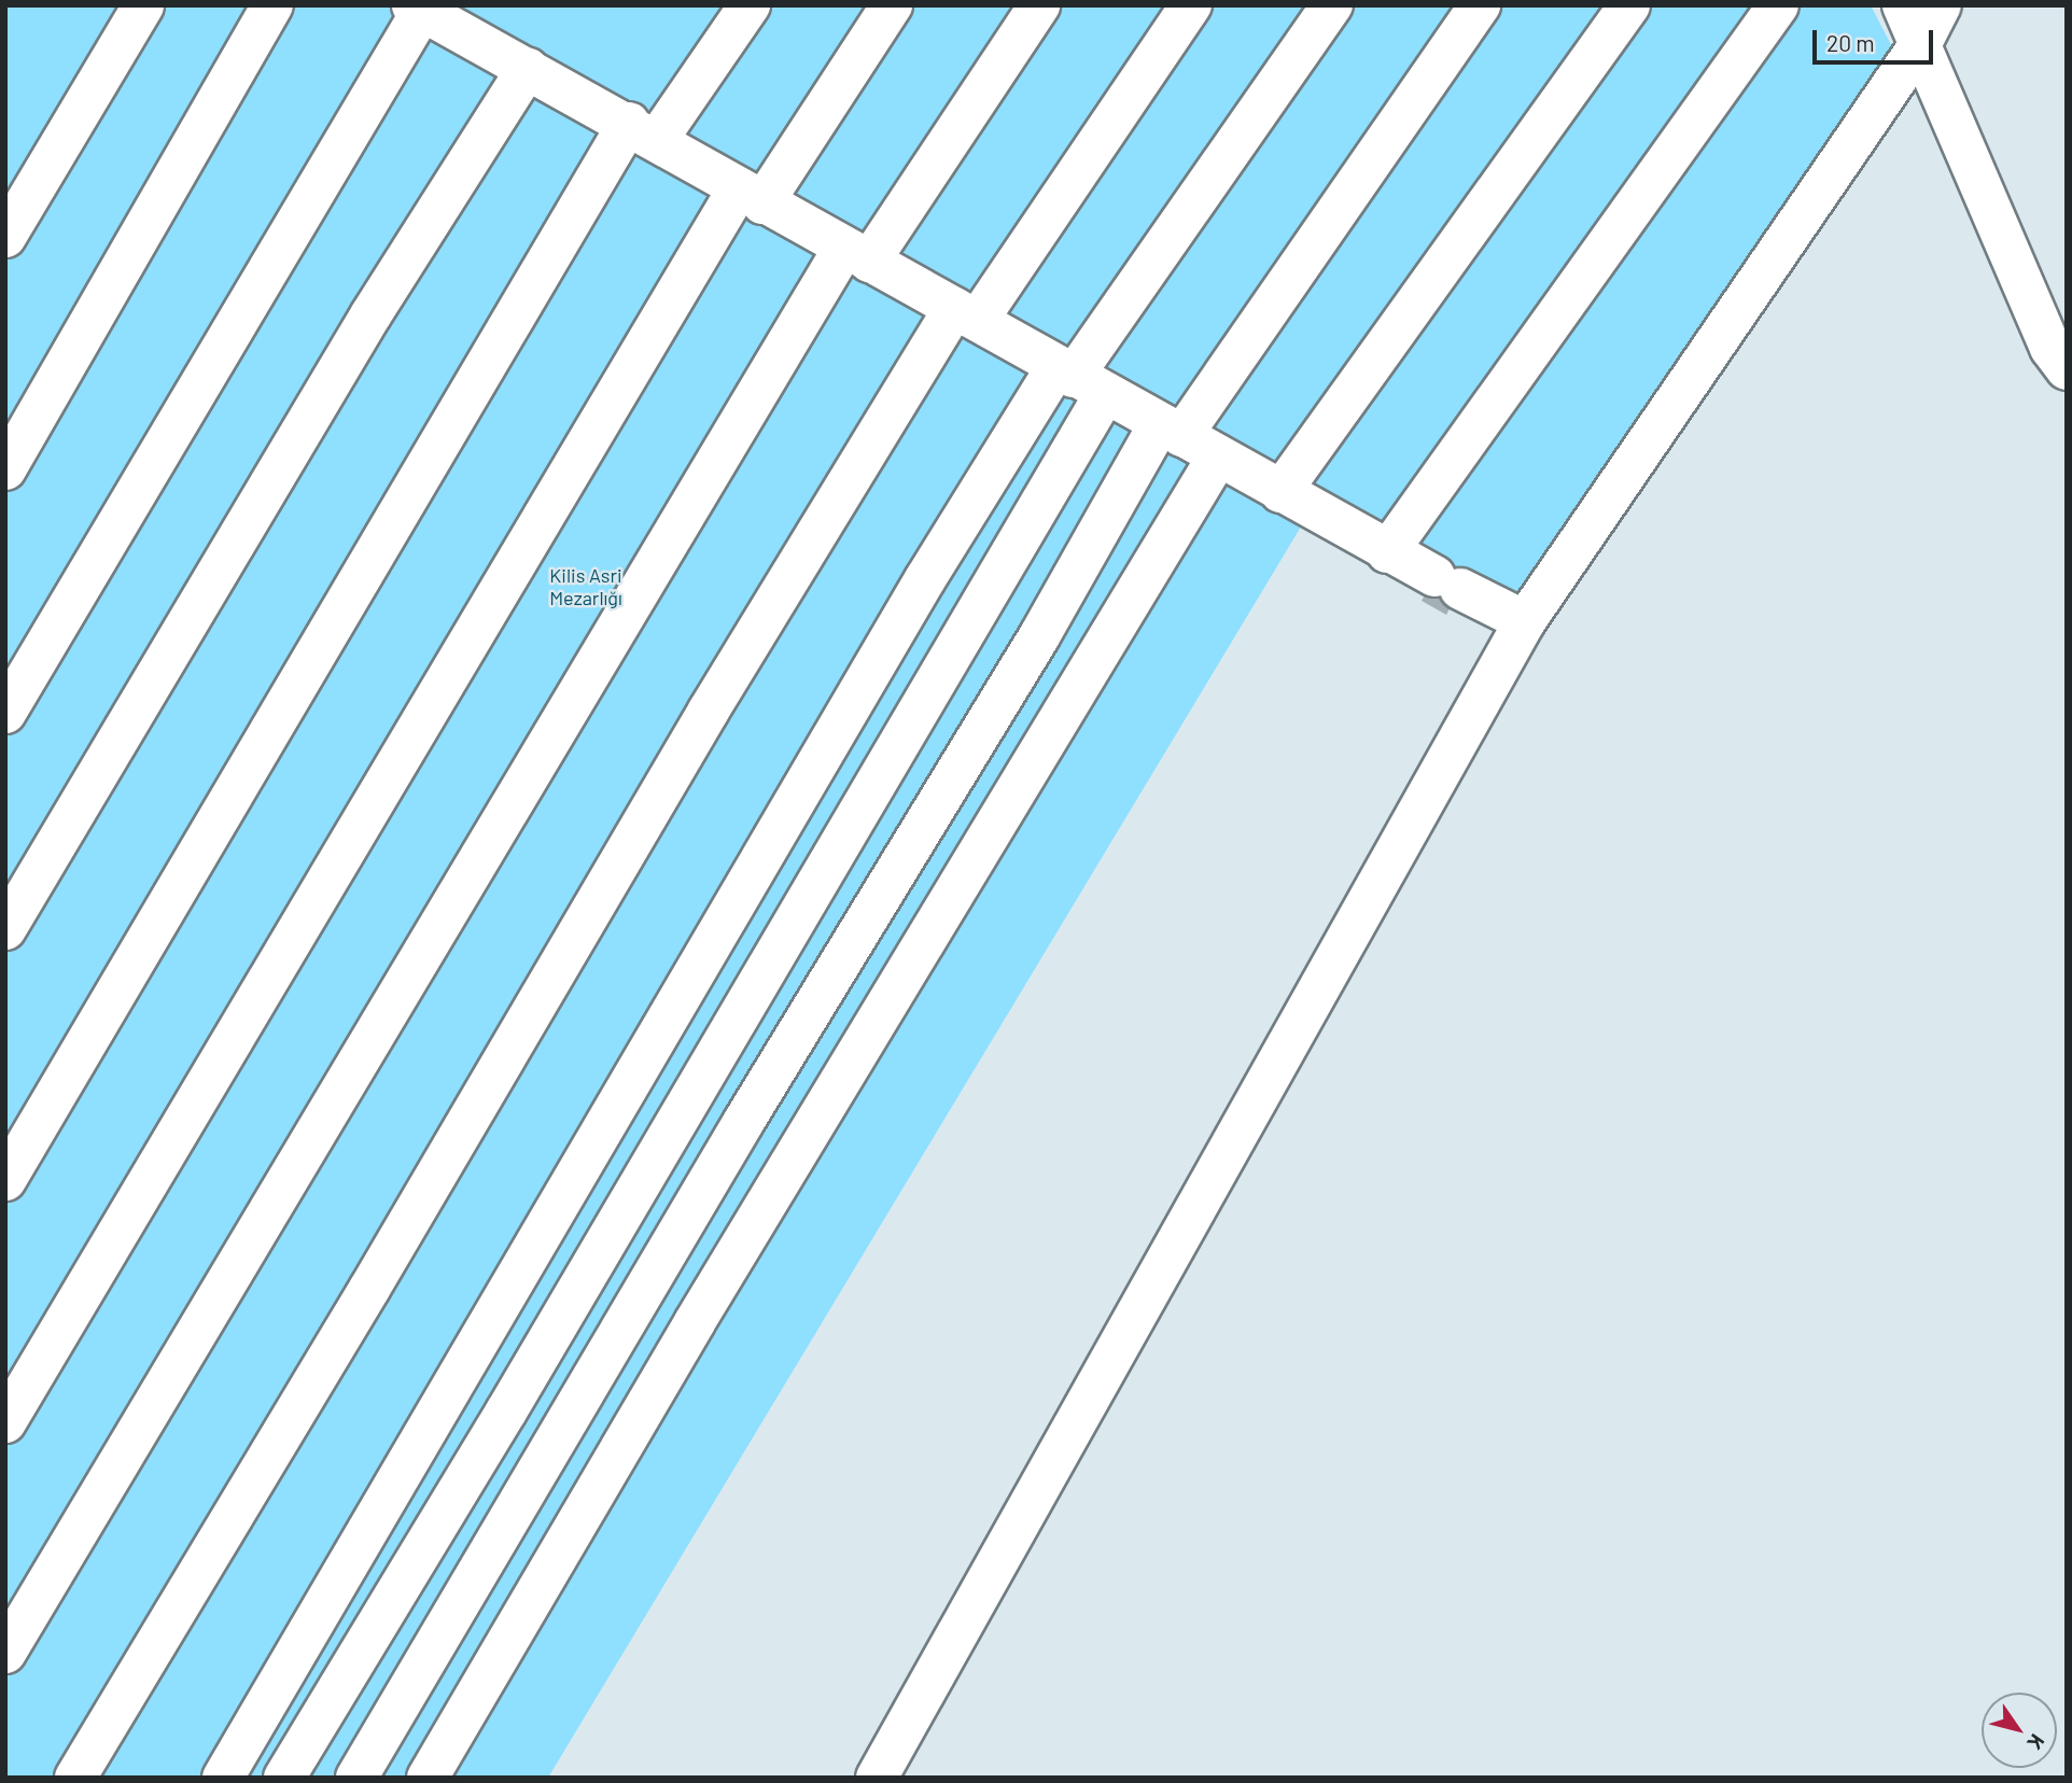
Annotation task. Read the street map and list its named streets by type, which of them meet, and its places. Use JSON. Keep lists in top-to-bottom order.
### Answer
{
  "parks": ["Kilis Asri Mezarlığı"],
  "scale_bar": "20 m",
  "north": "bottom right"
}
